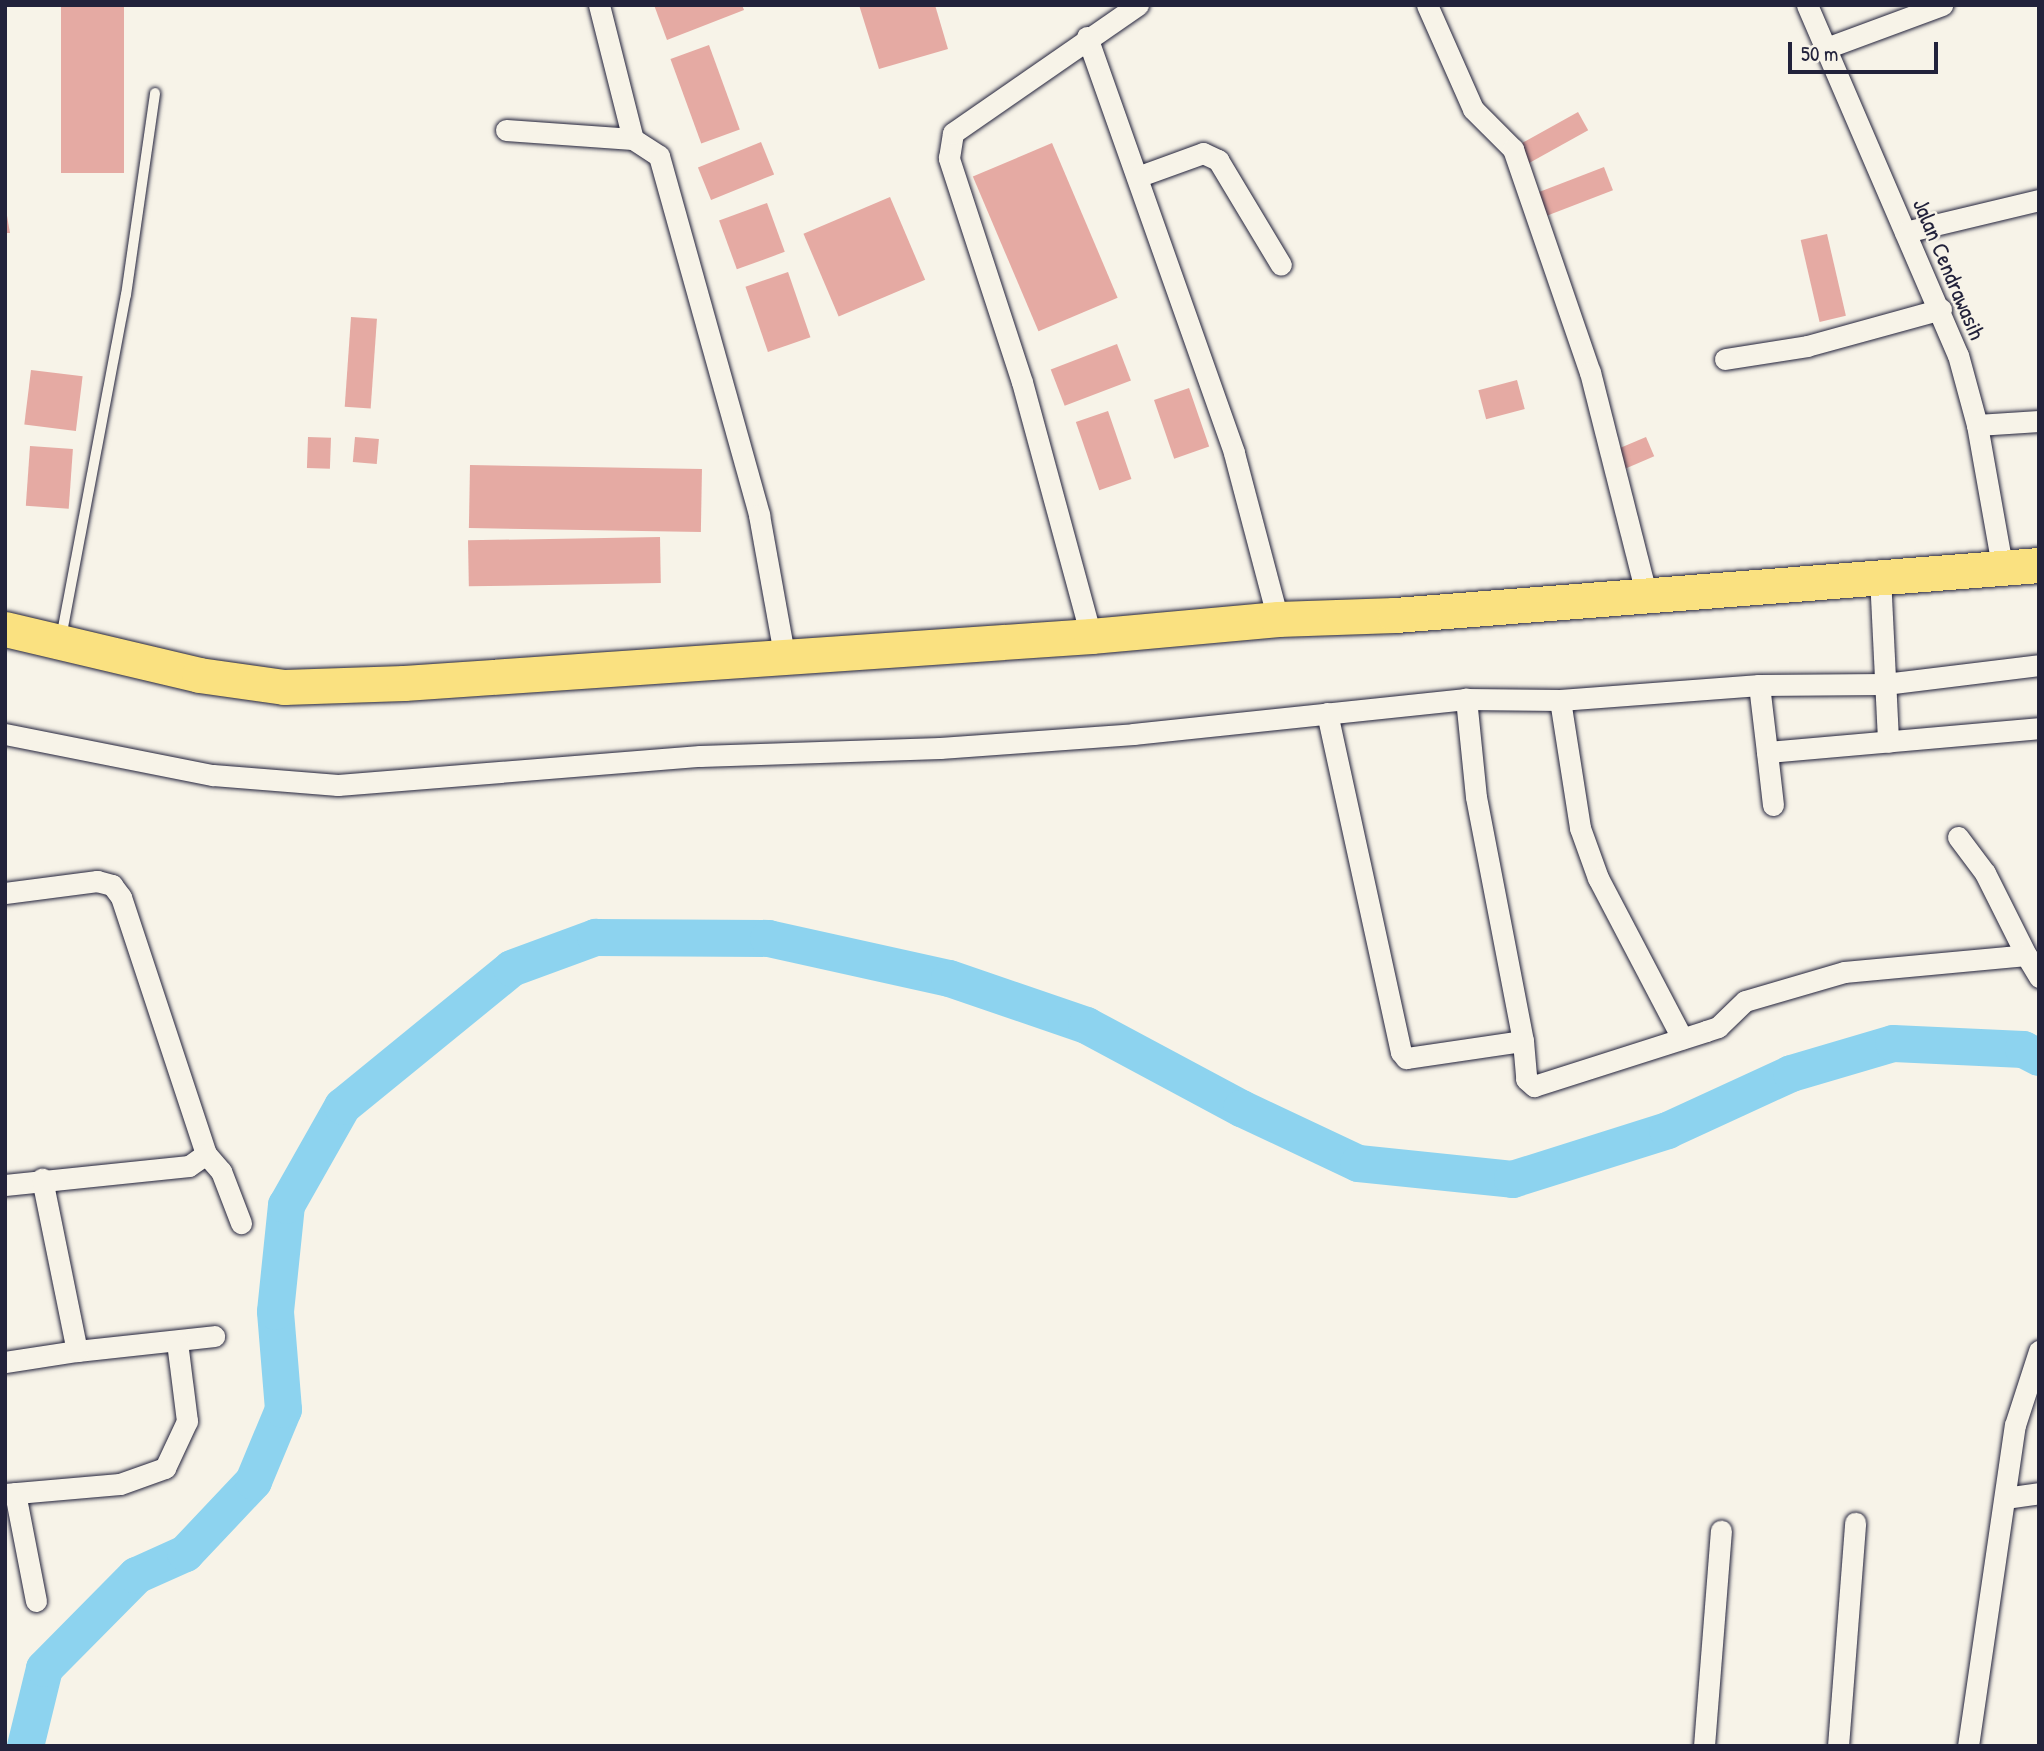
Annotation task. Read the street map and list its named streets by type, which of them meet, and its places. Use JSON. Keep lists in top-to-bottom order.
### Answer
{
  "streets": {
    "street": ["Jalan Cendrawasih"]
  },
  "scale_bar": "50 m"
}
